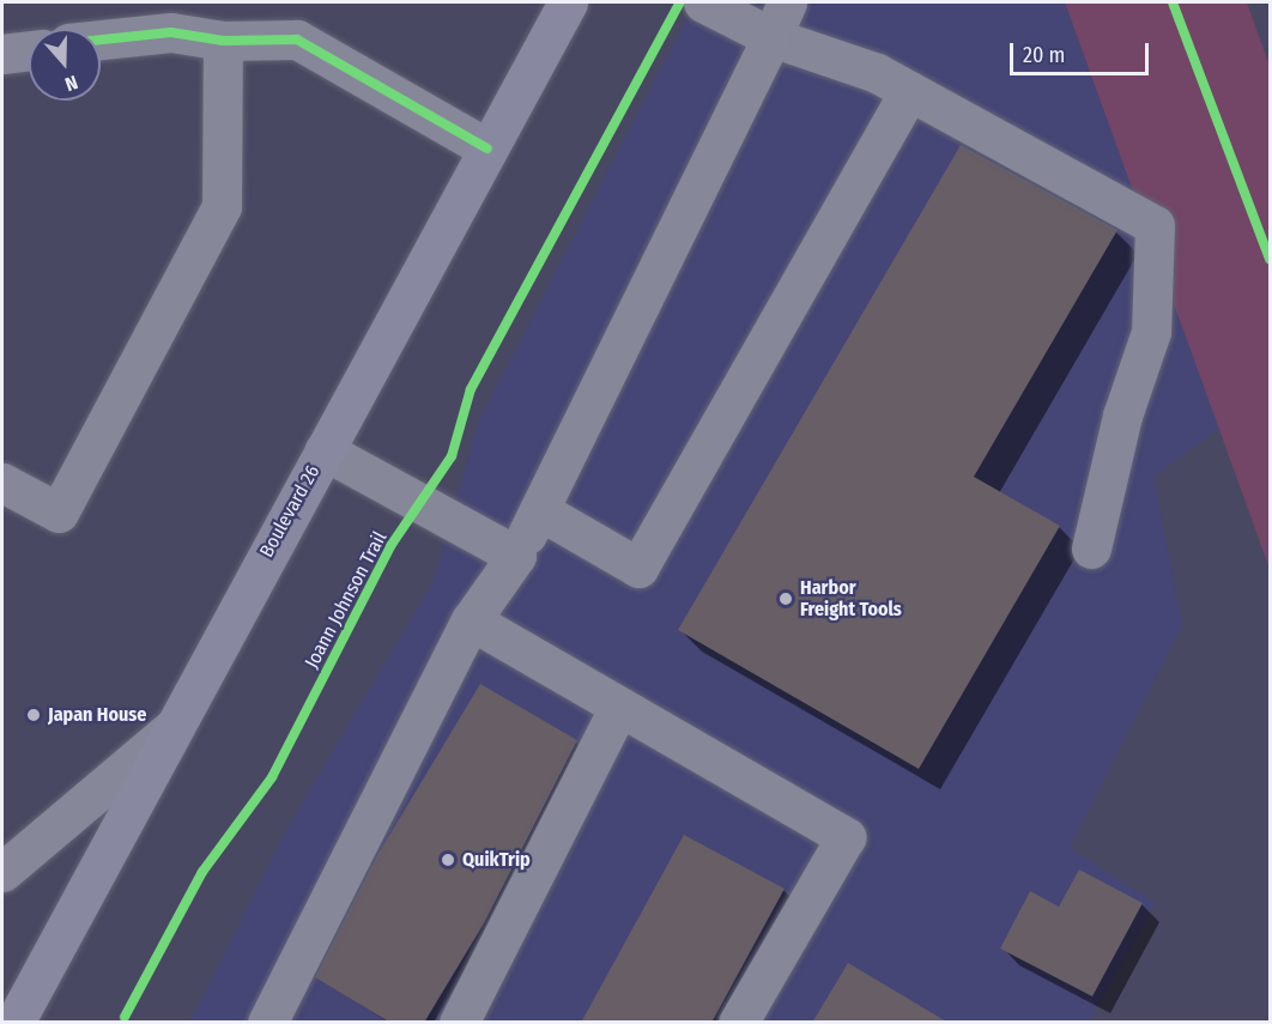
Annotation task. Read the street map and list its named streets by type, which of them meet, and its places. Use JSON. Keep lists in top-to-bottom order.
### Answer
{
  "streets": {
    "main road": ["Boulevard 26"],
    "cycle path": ["Joann Johnson Trail"]
  },
  "places": ["Harbor Freight Tools", "Japan House", "QuikTrip"],
  "scale_bar": "20 m",
  "north": "bottom"
}
